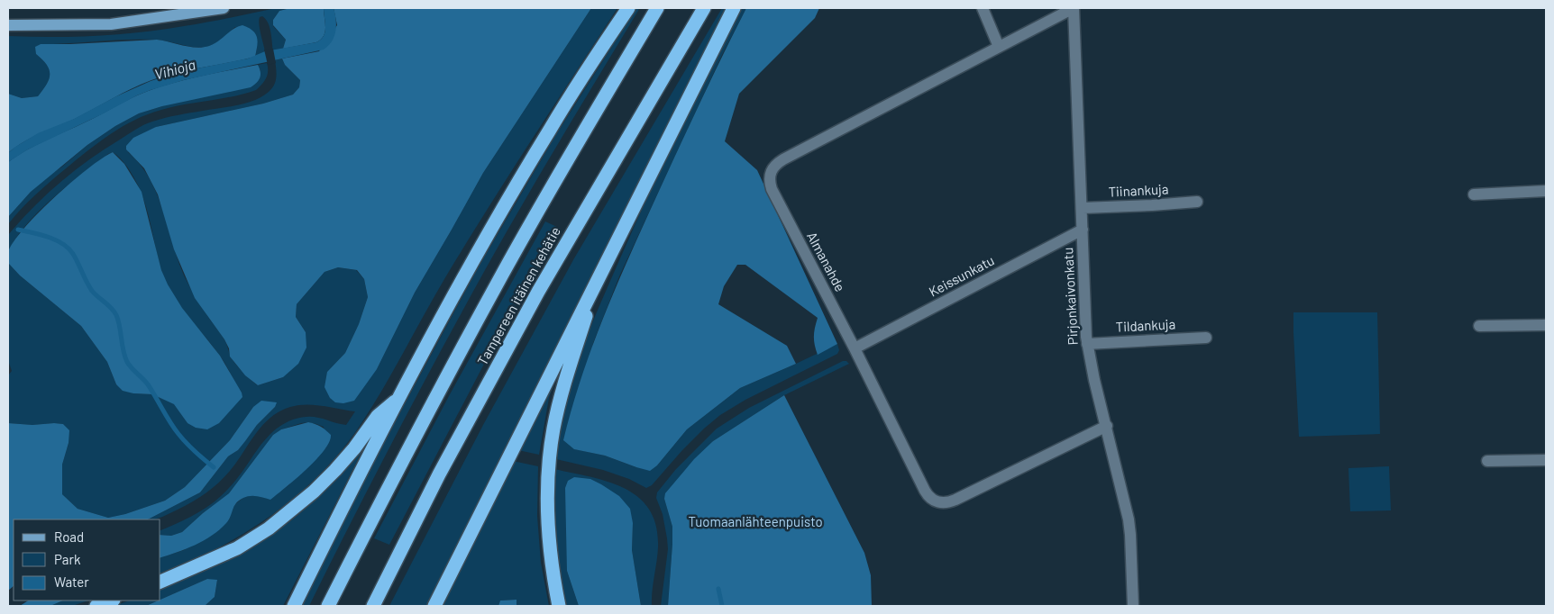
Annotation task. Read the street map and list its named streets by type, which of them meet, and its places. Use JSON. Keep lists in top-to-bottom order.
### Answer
{
  "streets": {
    "highway": ["Tampereen itäinen kehätie"],
    "street": [
      "Tiinankuja",
      "Almanahde",
      "Keissunkatu",
      "Pirjonkaivonkatu",
      "Tildankuja"
    ]
  },
  "crossings": [
    ["Tiinankuja", "Pirjonkaivonkatu"],
    ["Almanahde", "Keissunkatu"],
    ["Almanahde", "Pirjonkaivonkatu"],
    ["Keissunkatu", "Pirjonkaivonkatu"],
    ["Pirjonkaivonkatu", "Tildankuja"]
  ],
  "water": ["Vihioja"],
  "parks": ["Tuomaanlähteenpuisto"],
  "legend": ["Road", "Park", "Water"]
}
